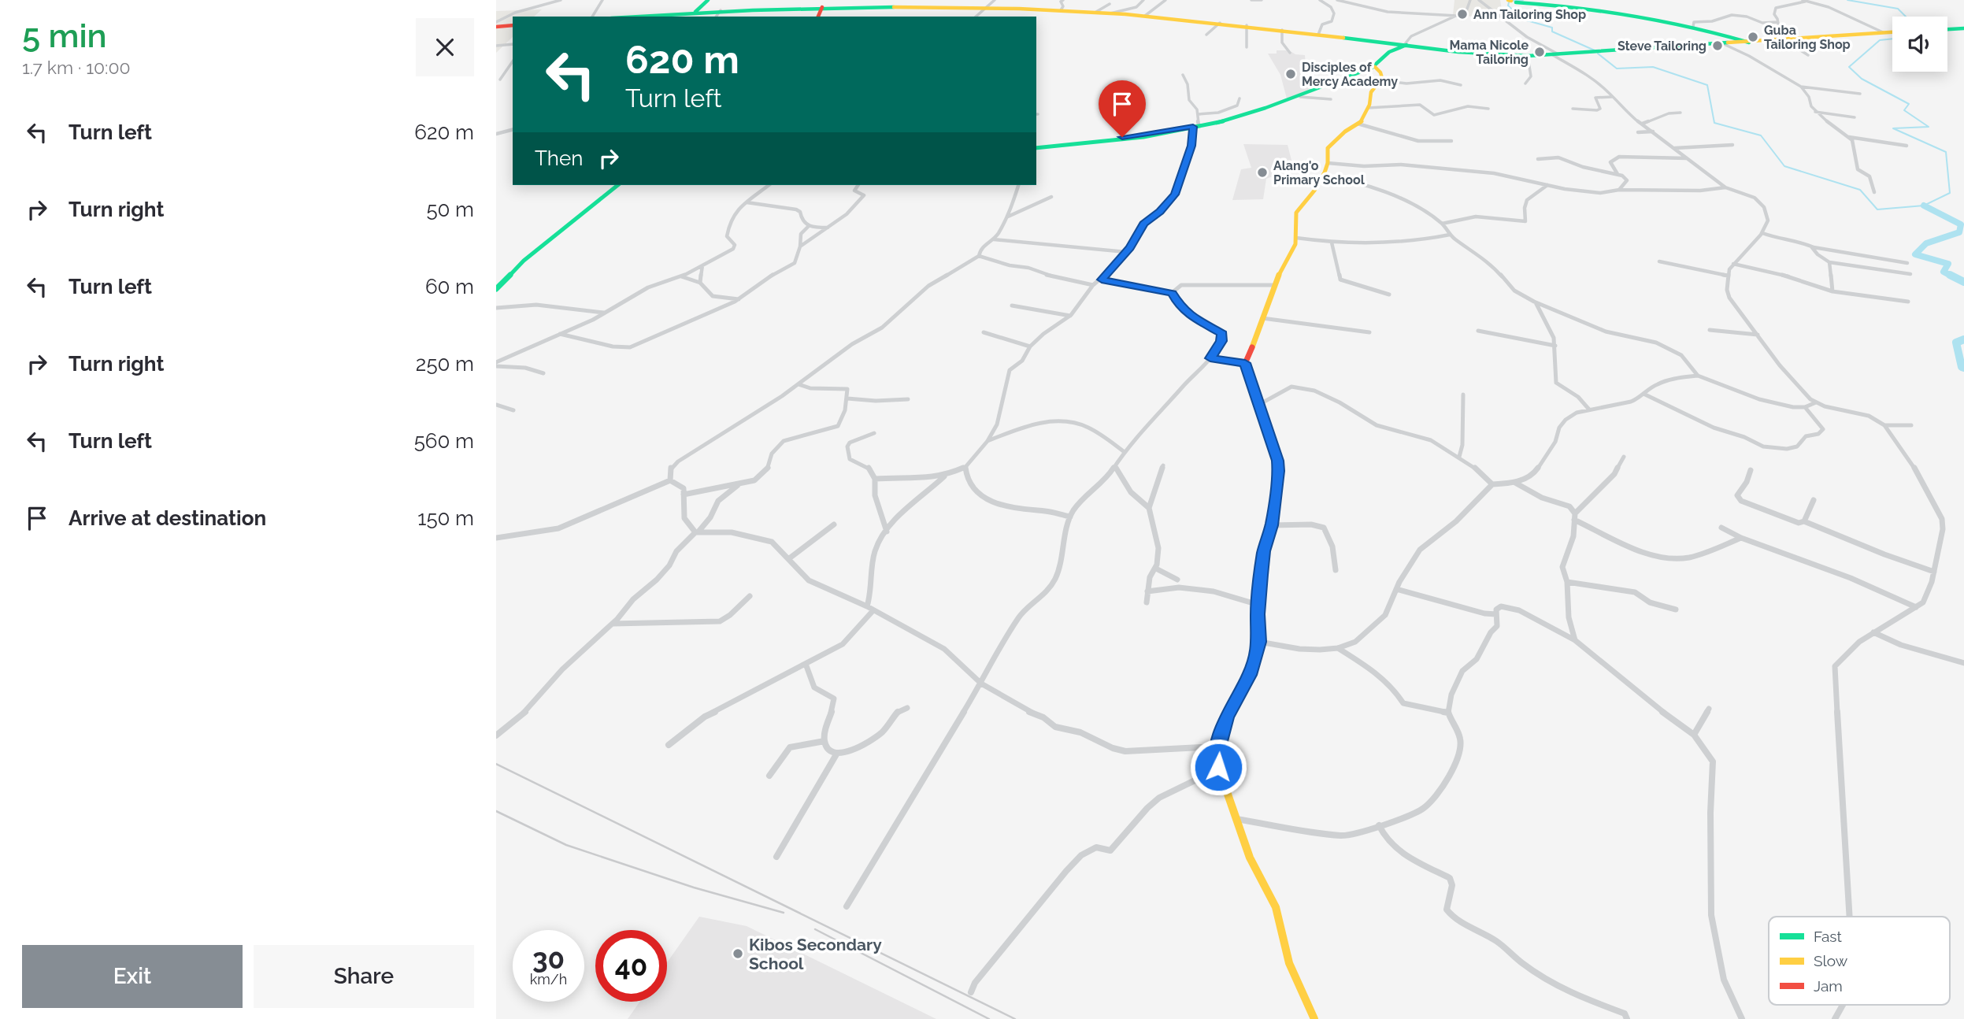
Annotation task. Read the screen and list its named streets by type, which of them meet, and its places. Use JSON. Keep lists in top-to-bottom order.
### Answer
{
  "places": [
    "Ann Tailoring Shop",
    "Guba Tailoring Shop",
    "Steve Tailoring",
    "Mama Nicole Tailoring",
    "Disciples of Mercy Academy",
    "Alang'o Primary School",
    "Kibos Secondary School"
  ],
  "legend": ["Fast", "Slow", "Jam"],
  "page": {
    "heading": ["5 min", "1.7 km · 10:00"],
    "turn": ["620 m", "Turn left"],
    "list": [
      {
        "name": "Turn left",
        "value": "620 m"
      },
      {
        "name": "Turn right",
        "value": "50 m"
      },
      {
        "name": "Turn left",
        "value": "60 m"
      },
      {
        "name": "Turn right",
        "value": "250 m"
      },
      {
        "name": "Turn left",
        "value": "560 m"
      },
      {
        "name": "Arrive at destination",
        "value": "150 m"
      }
    ],
    "then": "Then",
    "speed": "30 km/h",
    "limit": "40",
    "buttons": ["Exit", "Share"]
  }
}
